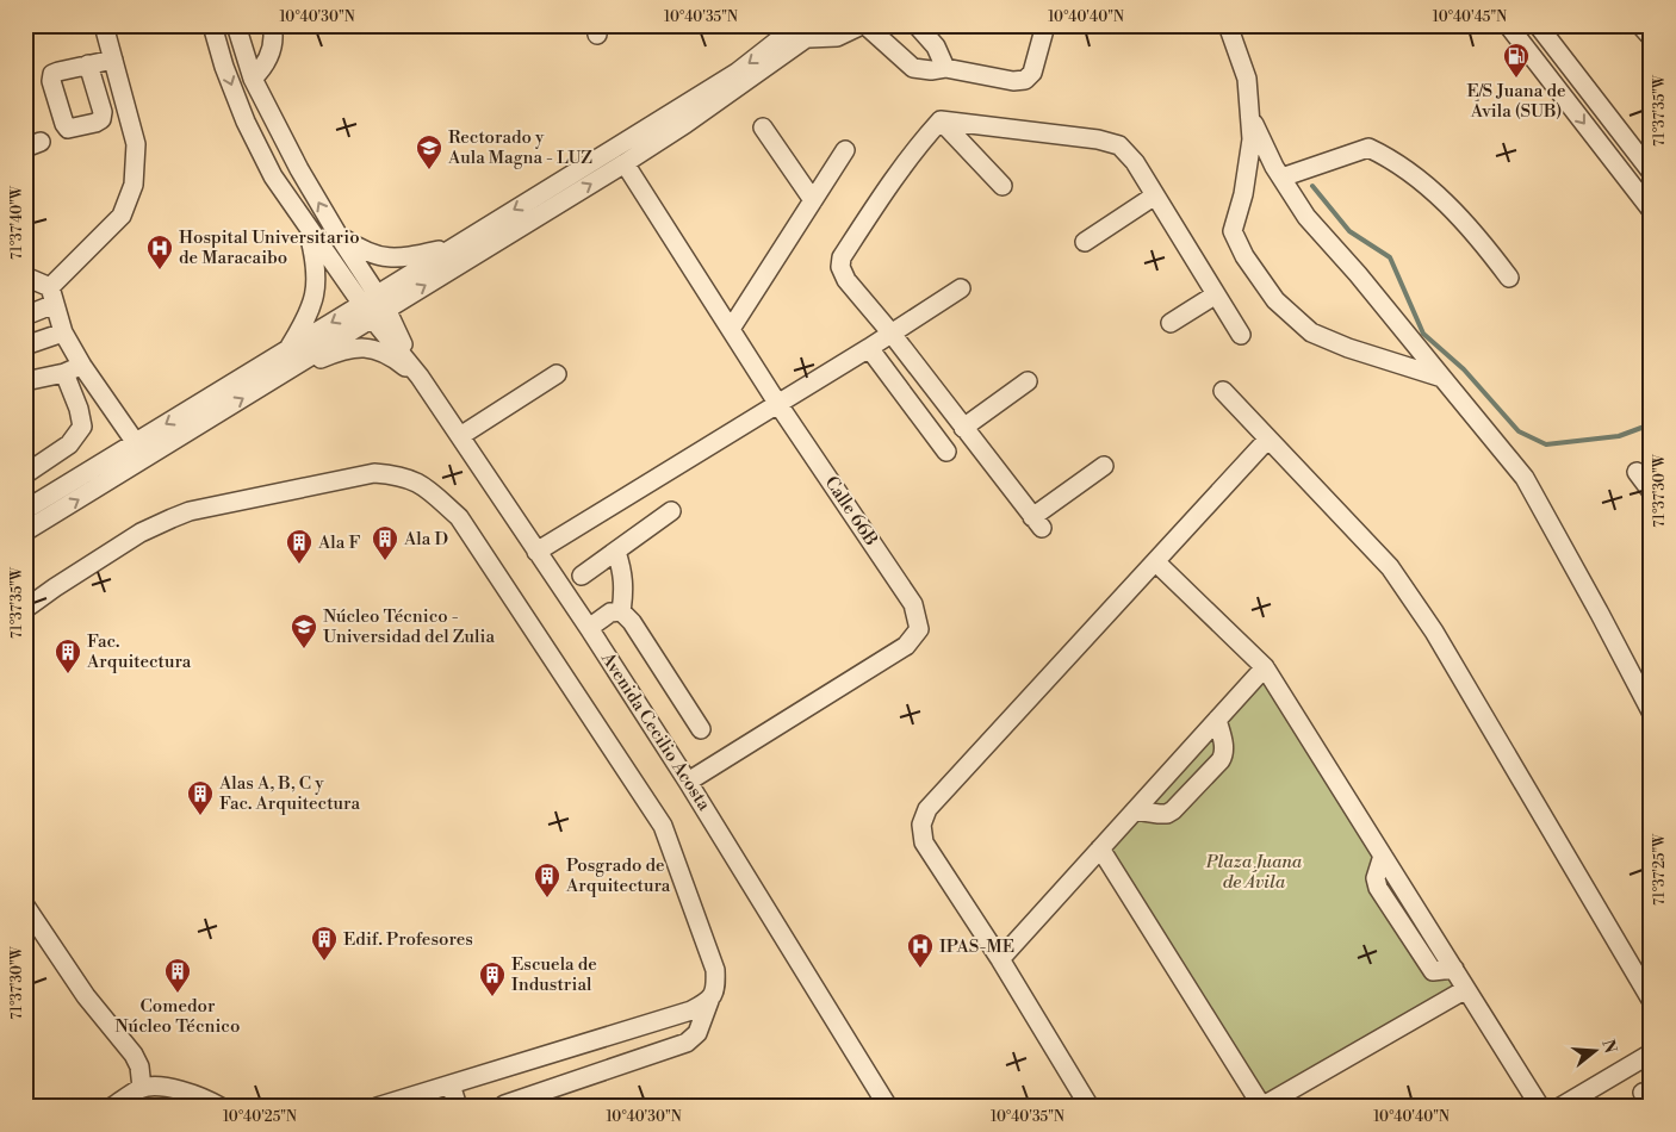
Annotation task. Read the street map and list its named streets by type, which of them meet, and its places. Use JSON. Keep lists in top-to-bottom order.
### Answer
{
  "streets": {
    "street": ["Calle 66B", "Avenida Cecilio Acosta"]
  },
  "crossings": [
    ["Calle 66B", "Avenida Cecilio Acosta"]
  ],
  "parks": ["Plaza Juana de Ávila"],
  "places": {
    "fuel station": ["E/S Juana de Ávila (SUB)"],
    "school or university": ["Rectorado y Aula Magna - LUZ", "Núcleo Técnico - Universidad del Zulia"],
    "hospital": ["Hospital Universitario de Maracaibo", "IPAS-ME"],
    "building": [
      "Ala D",
      "Ala F",
      "Fac. Arquitectura",
      "Alas A, B, C y Fac. Arquitectura",
      "Posgrado de Arquitectura",
      "Edif. Profesores",
      "Comedor Núcleo Técnico",
      "Escuela de Industrial"
    ]
  },
  "north": "right",
  "coordinates": [
    "10°40'30\"N",
    "10°40'35\"N",
    "10°40'40\"N",
    "10°40'45\"N",
    "71°37'35\"W",
    "71°37'40\"W",
    "71°37'30\"W",
    "71°37'25\"W",
    "10°40'25\"N"
  ]
}
